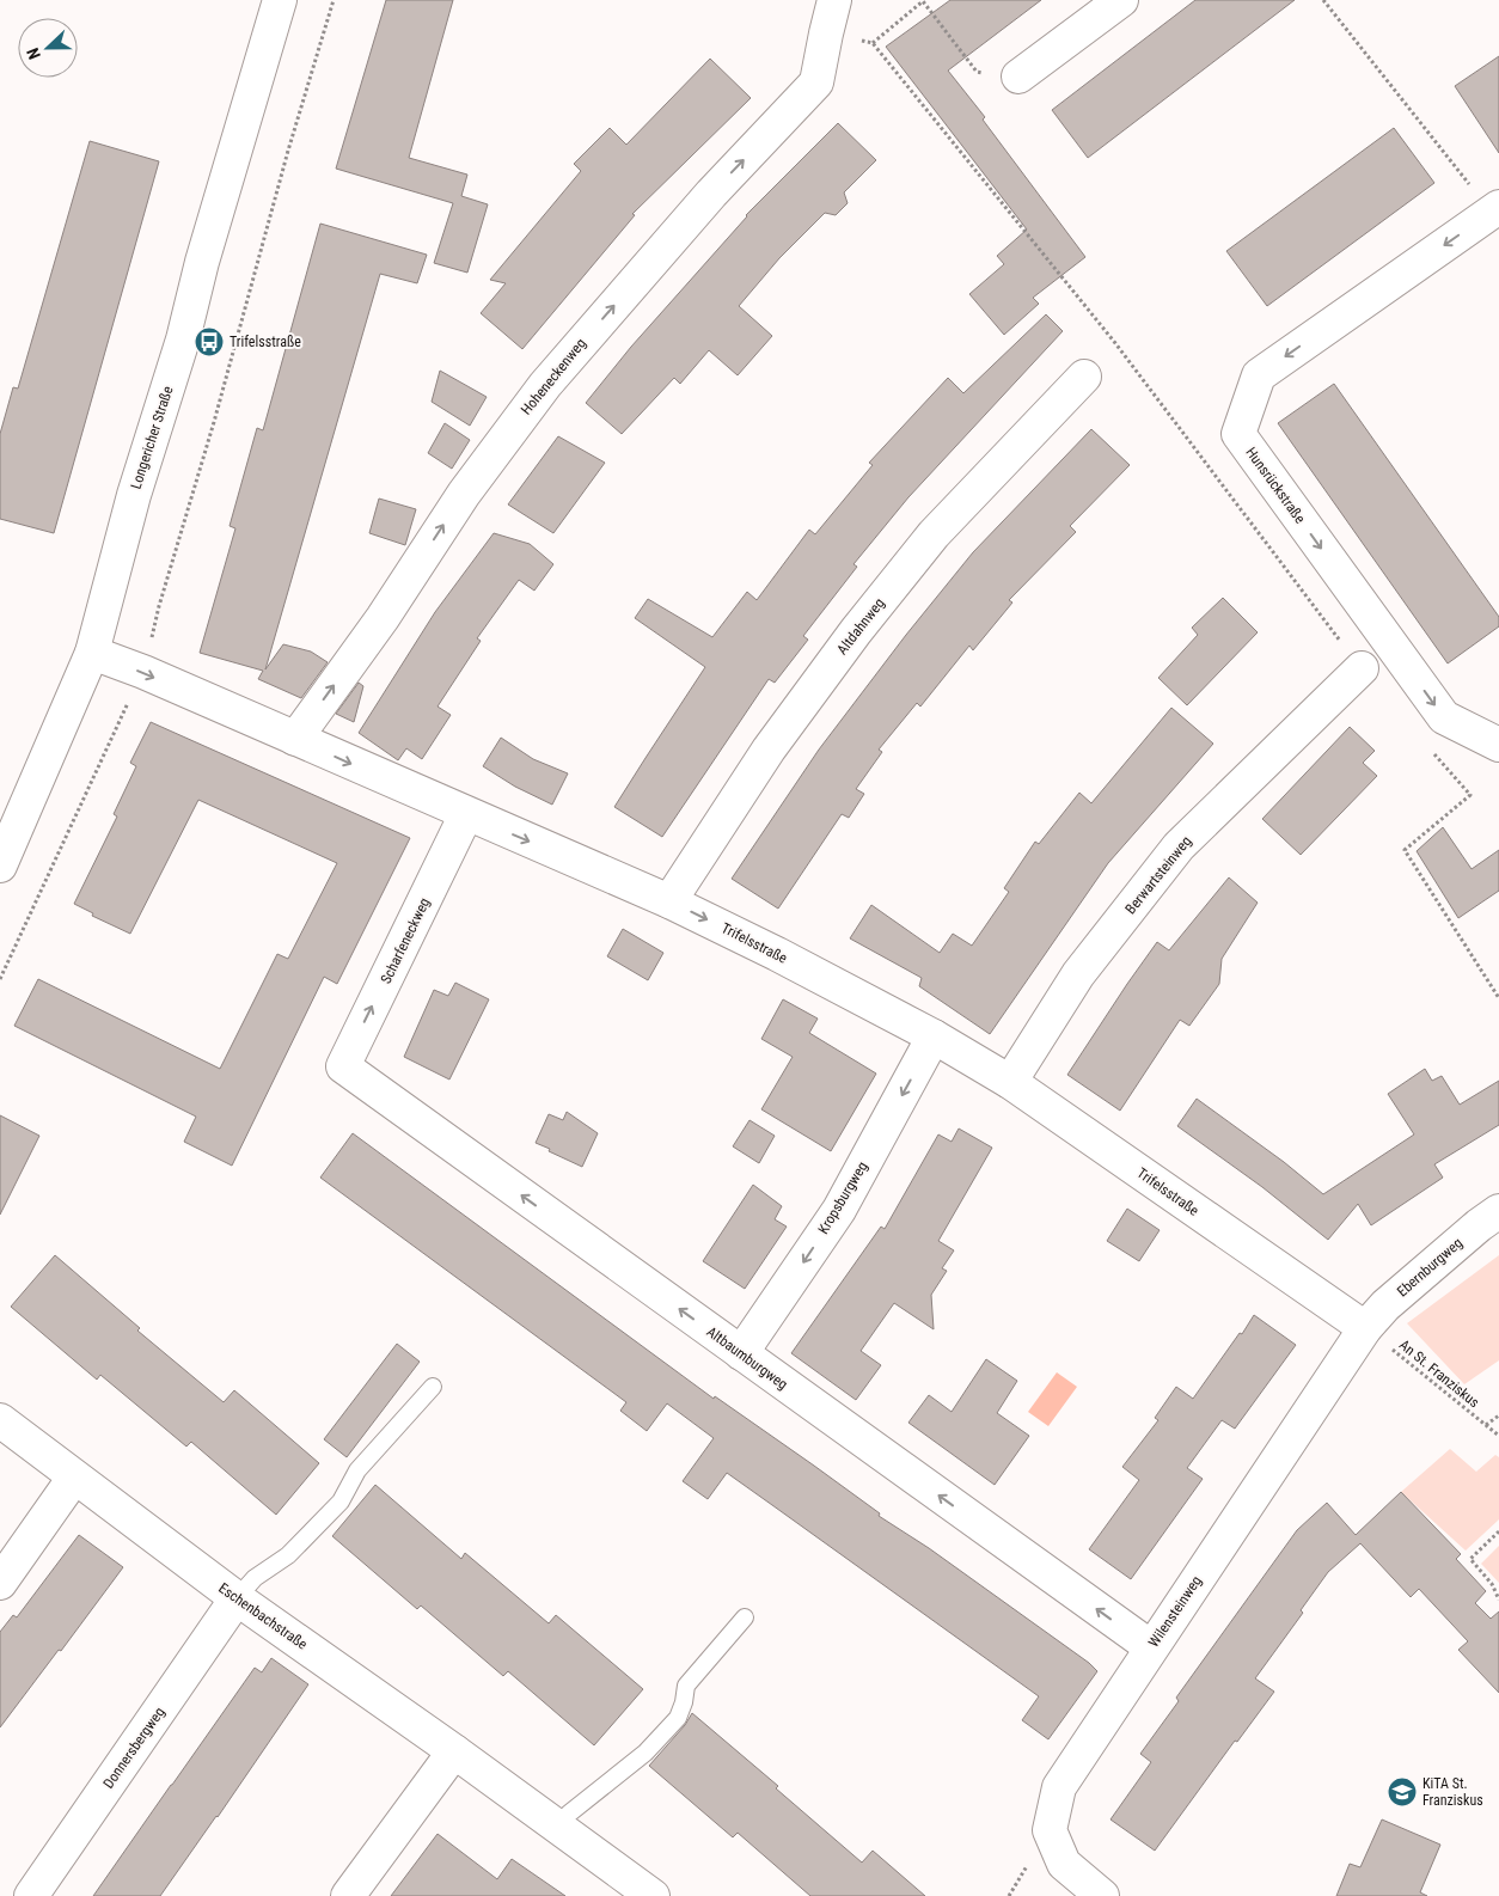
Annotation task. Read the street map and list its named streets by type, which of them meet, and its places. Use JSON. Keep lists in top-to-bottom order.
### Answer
{
  "streets": {
    "street": [
      "Hoheneckenweg",
      "Longericher Straße",
      "Hunsrückstraße",
      "Altdahnweg",
      "Berwartsteinweg",
      "Scharfeneckweg",
      "Trifelsstraße",
      "Kropsburgweg",
      "Ebernburgweg",
      "Altbaumburgweg",
      "Wilensteinweg",
      "Eschenbachstraße",
      "Donnersbergweg"
    ],
    "path": ["An St. Franziskus"]
  },
  "crossings": [
    ["Hoheneckenweg", "Trifelsstraße"],
    ["Longericher Straße", "Trifelsstraße"],
    ["Altdahnweg", "Trifelsstraße"],
    ["Berwartsteinweg", "Trifelsstraße"],
    ["Scharfeneckweg", "Trifelsstraße"],
    ["Scharfeneckweg", "Altbaumburgweg"],
    ["Trifelsstraße", "Kropsburgweg"],
    ["Trifelsstraße", "Ebernburgweg"],
    ["Trifelsstraße", "An St. Franziskus"],
    ["Trifelsstraße", "Wilensteinweg"],
    ["Kropsburgweg", "Altbaumburgweg"],
    ["Ebernburgweg", "An St. Franziskus"],
    ["Ebernburgweg", "Wilensteinweg"],
    ["Altbaumburgweg", "Wilensteinweg"],
    ["An St. Franziskus", "Wilensteinweg"],
    ["Eschenbachstraße", "Donnersbergweg"]
  ],
  "one_way": [
    "Hoheneckenweg",
    "Scharfeneckweg",
    "Trifelsstraße",
    "Kropsburgweg",
    "Altbaumburgweg"
  ],
  "places": {
    "bus stop": ["Trifelsstraße"],
    "school or university": ["KiTA St. Franziskus"]
  },
  "north": "left"
}
